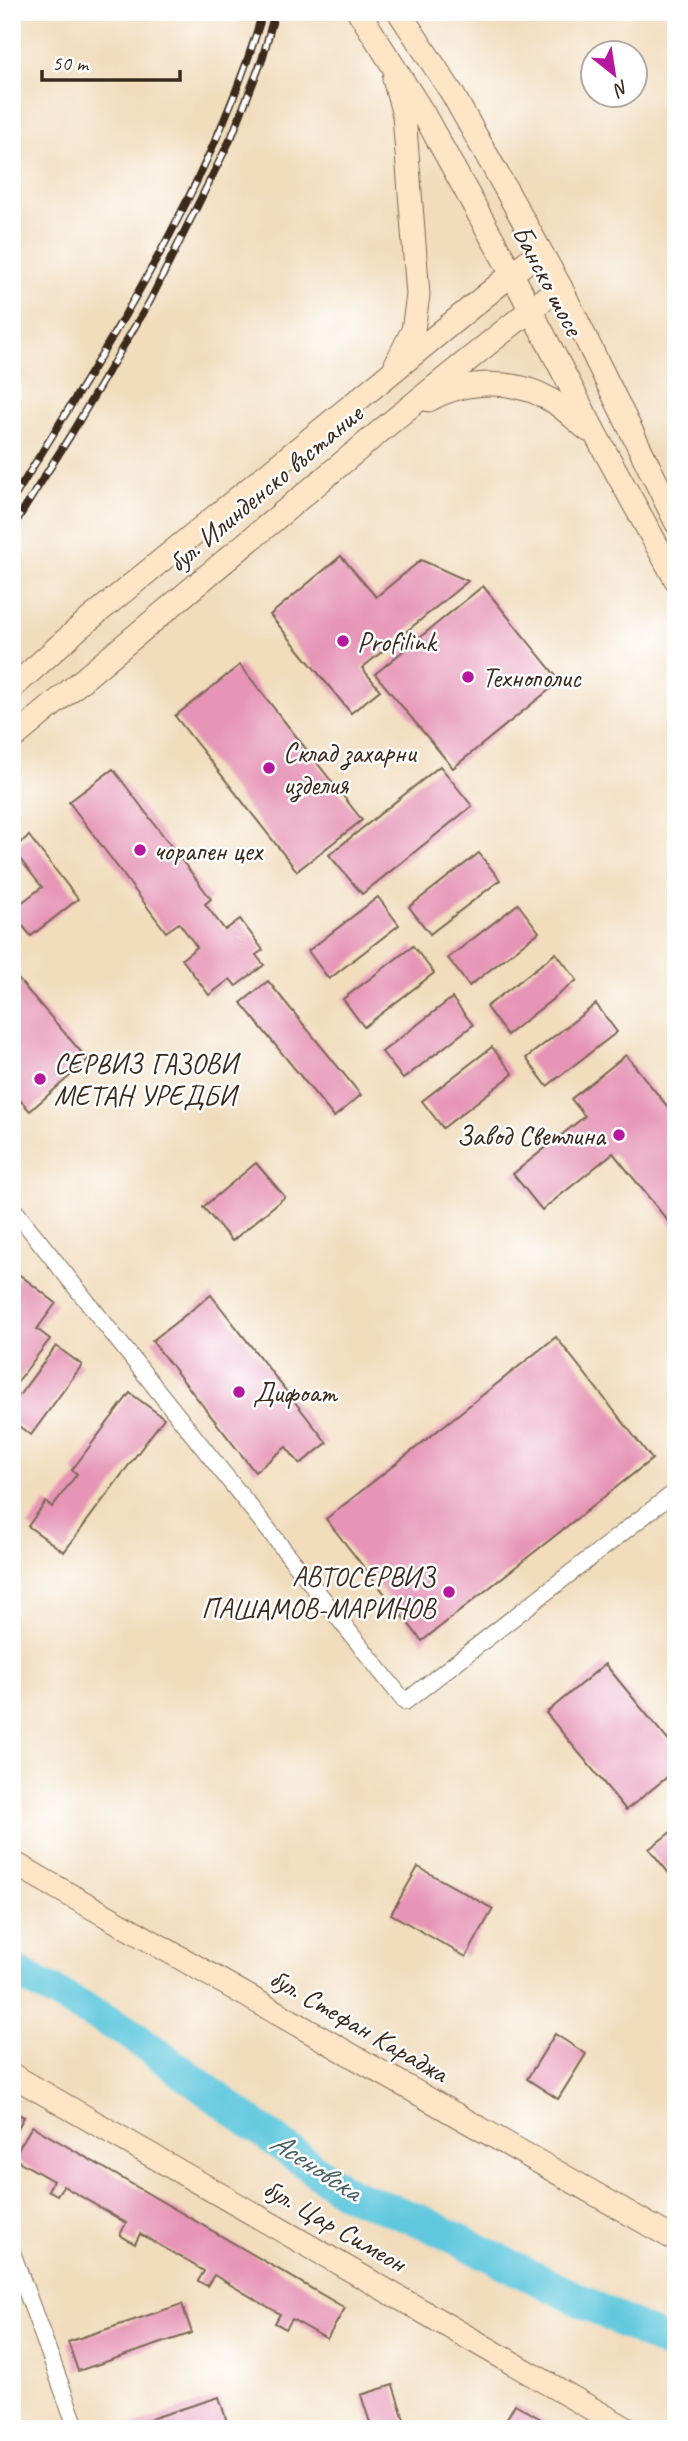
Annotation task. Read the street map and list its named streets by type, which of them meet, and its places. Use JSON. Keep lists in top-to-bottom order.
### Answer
{
  "streets": {
    "main road": [
      "Банско шосе",
      "бул. Илинденско въстание",
      "бул. Стефан Караджа",
      "бул. Цар Симеон"
    ]
  },
  "crossings": [
    ["Банско шосе", "бул. Илинденско въстание"]
  ],
  "water": ["Асеновска"],
  "places": [
    "Profilink",
    "Технополис",
    "Склад захарни изделия",
    "чорапен цех",
    "СЕРВИЗ ГАЗОВИ МЕТАН УРЕДБИ",
    "Завод Светлина",
    "Дифоат",
    "АВТОСЕРВИЗ ПАШАМОВ-МАРИНОВ"
  ],
  "scale_bar": "50 m",
  "north": "bottom right"
}
